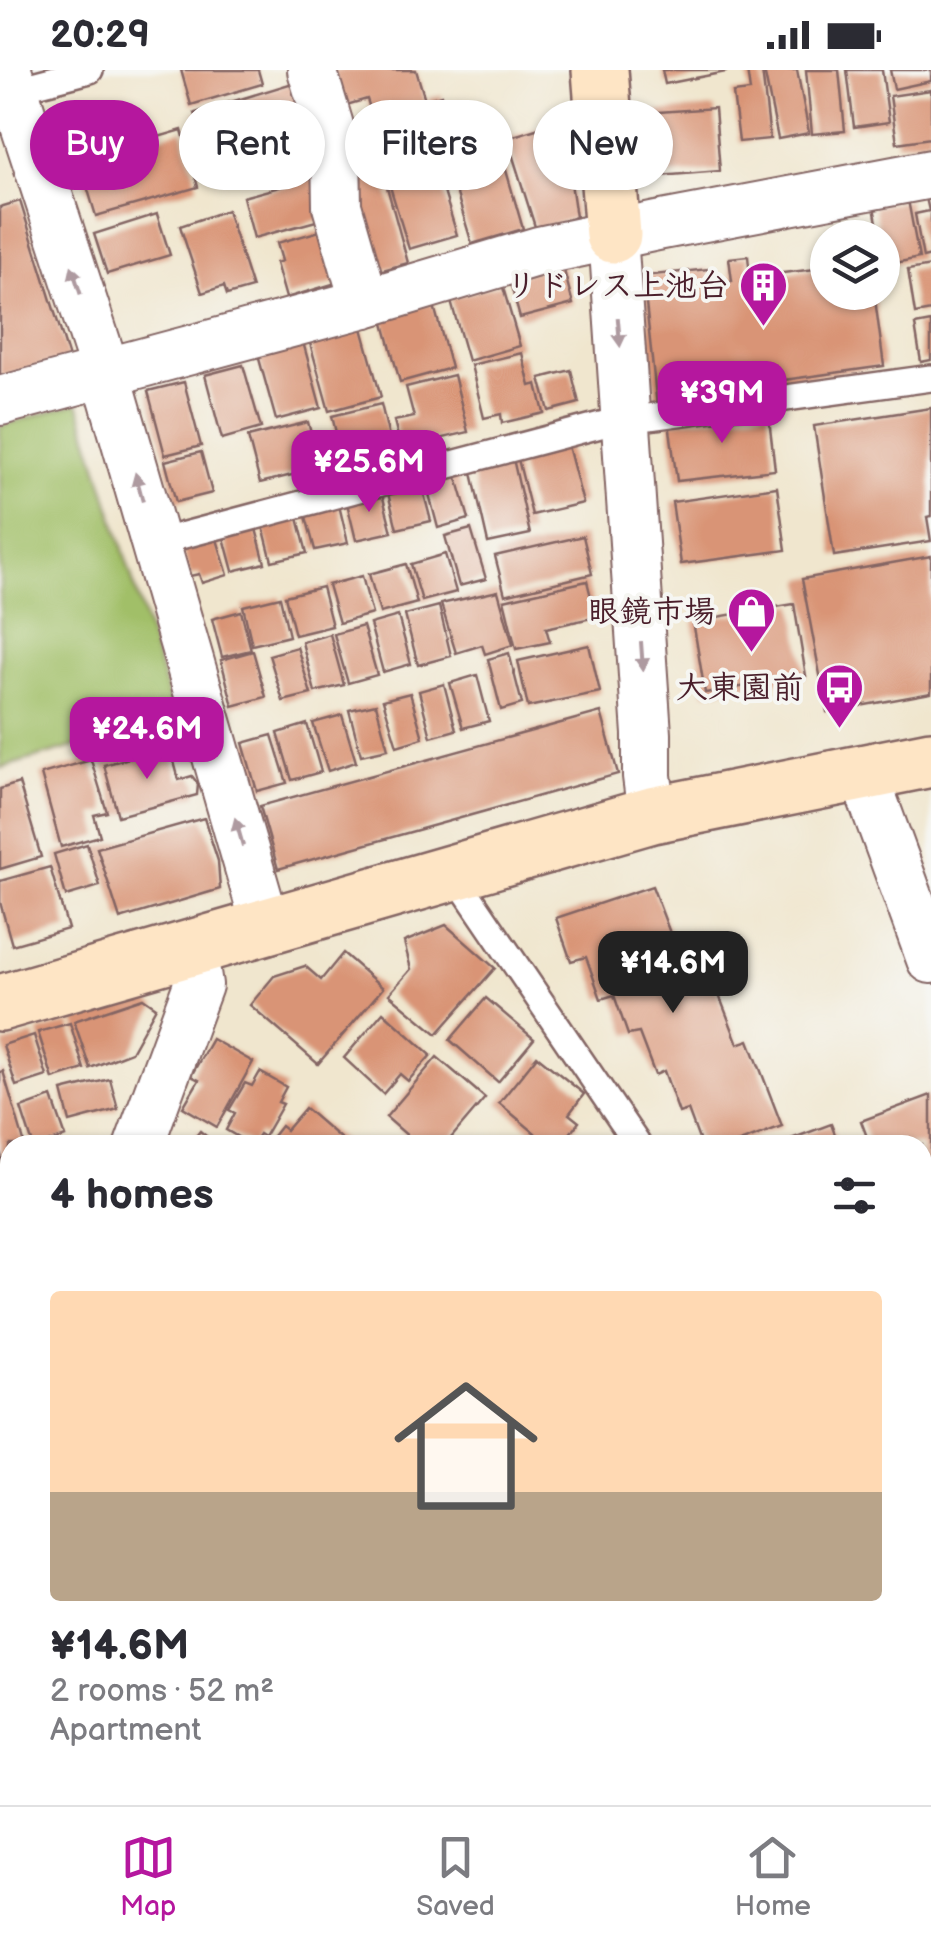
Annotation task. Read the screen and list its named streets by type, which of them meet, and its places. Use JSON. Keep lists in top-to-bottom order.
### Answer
{
  "places": {
    "building": ["リドレス上池台"],
    "shop": ["眼鏡市場"],
    "bus stop": ["大東園前"]
  },
  "page": {
    "status": "20:29",
    "chip": [
      "Buy",
      "Rent",
      "Filters",
      "New"
    ],
    "price": [
      "¥39M",
      "¥25.6M",
      "¥24.6M",
      "¥14.6M"
    ],
    "heading": "4 homes",
    "list": [
      {
        "name": "¥14.6M",
        "note": "2 rooms · 52 m² · Apartment"
      }
    ],
    "tabs": ["Map", "Saved", "Home"]
  }
}
